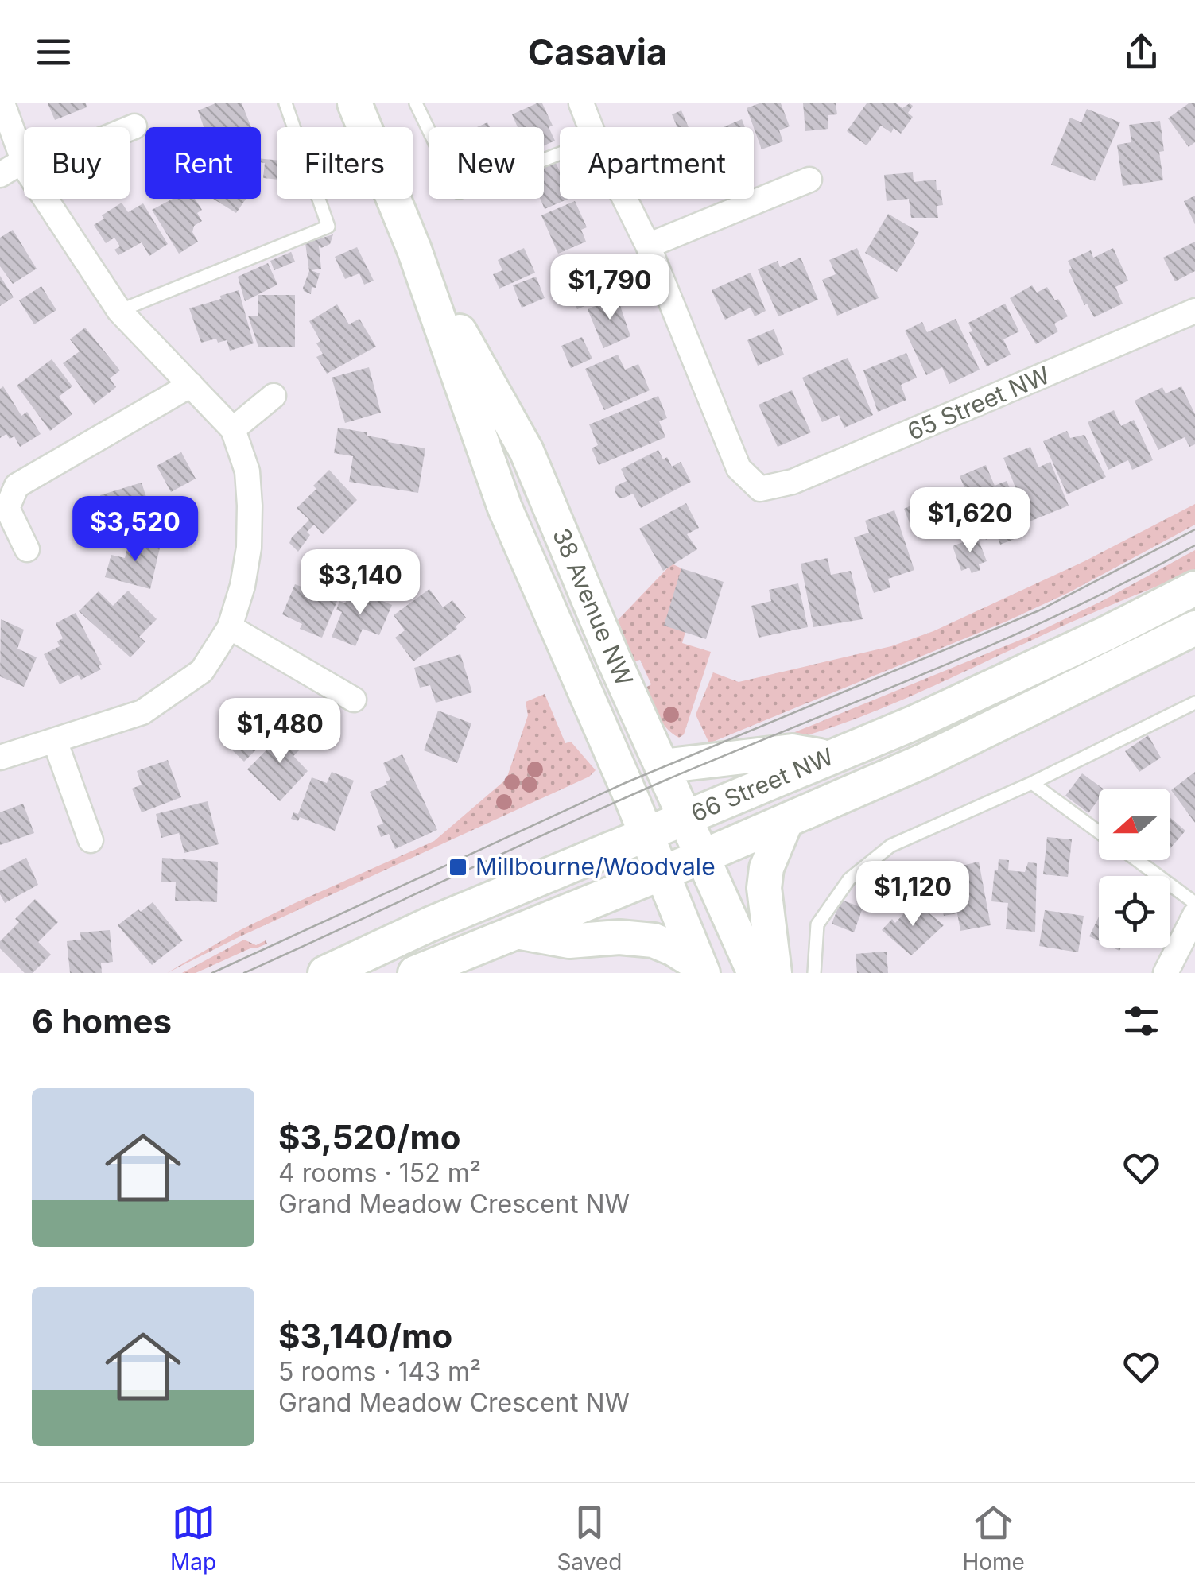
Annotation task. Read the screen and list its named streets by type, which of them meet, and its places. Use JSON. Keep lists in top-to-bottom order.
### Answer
{
  "streets": {
    "main road": ["38 Avenue NW", "66 Street NW"],
    "street": ["65 Street NW"]
  },
  "crossings": [
    ["38 Avenue NW", "66 Street NW"]
  ],
  "places": {
    "transit": ["Millbourne/Woodvale"]
  },
  "north": "left",
  "page": {
    "header": "Casavia",
    "chip": [
      "Buy",
      "Rent",
      "Filters",
      "New",
      "Apartment"
    ],
    "price": [
      "$1,790",
      "$1,620",
      "$3,520",
      "$3,140",
      "$1,480",
      "$1,120"
    ],
    "heading": "6 homes",
    "list": [
      {
        "name": "$3,520/mo",
        "note": "4 rooms · 152 m² · Grand Meadow Crescent NW"
      },
      {
        "name": "$3,140/mo",
        "note": "5 rooms · 143 m² · Grand Meadow Crescent NW"
      }
    ],
    "tabs": ["Map", "Saved", "Home"]
  }
}
